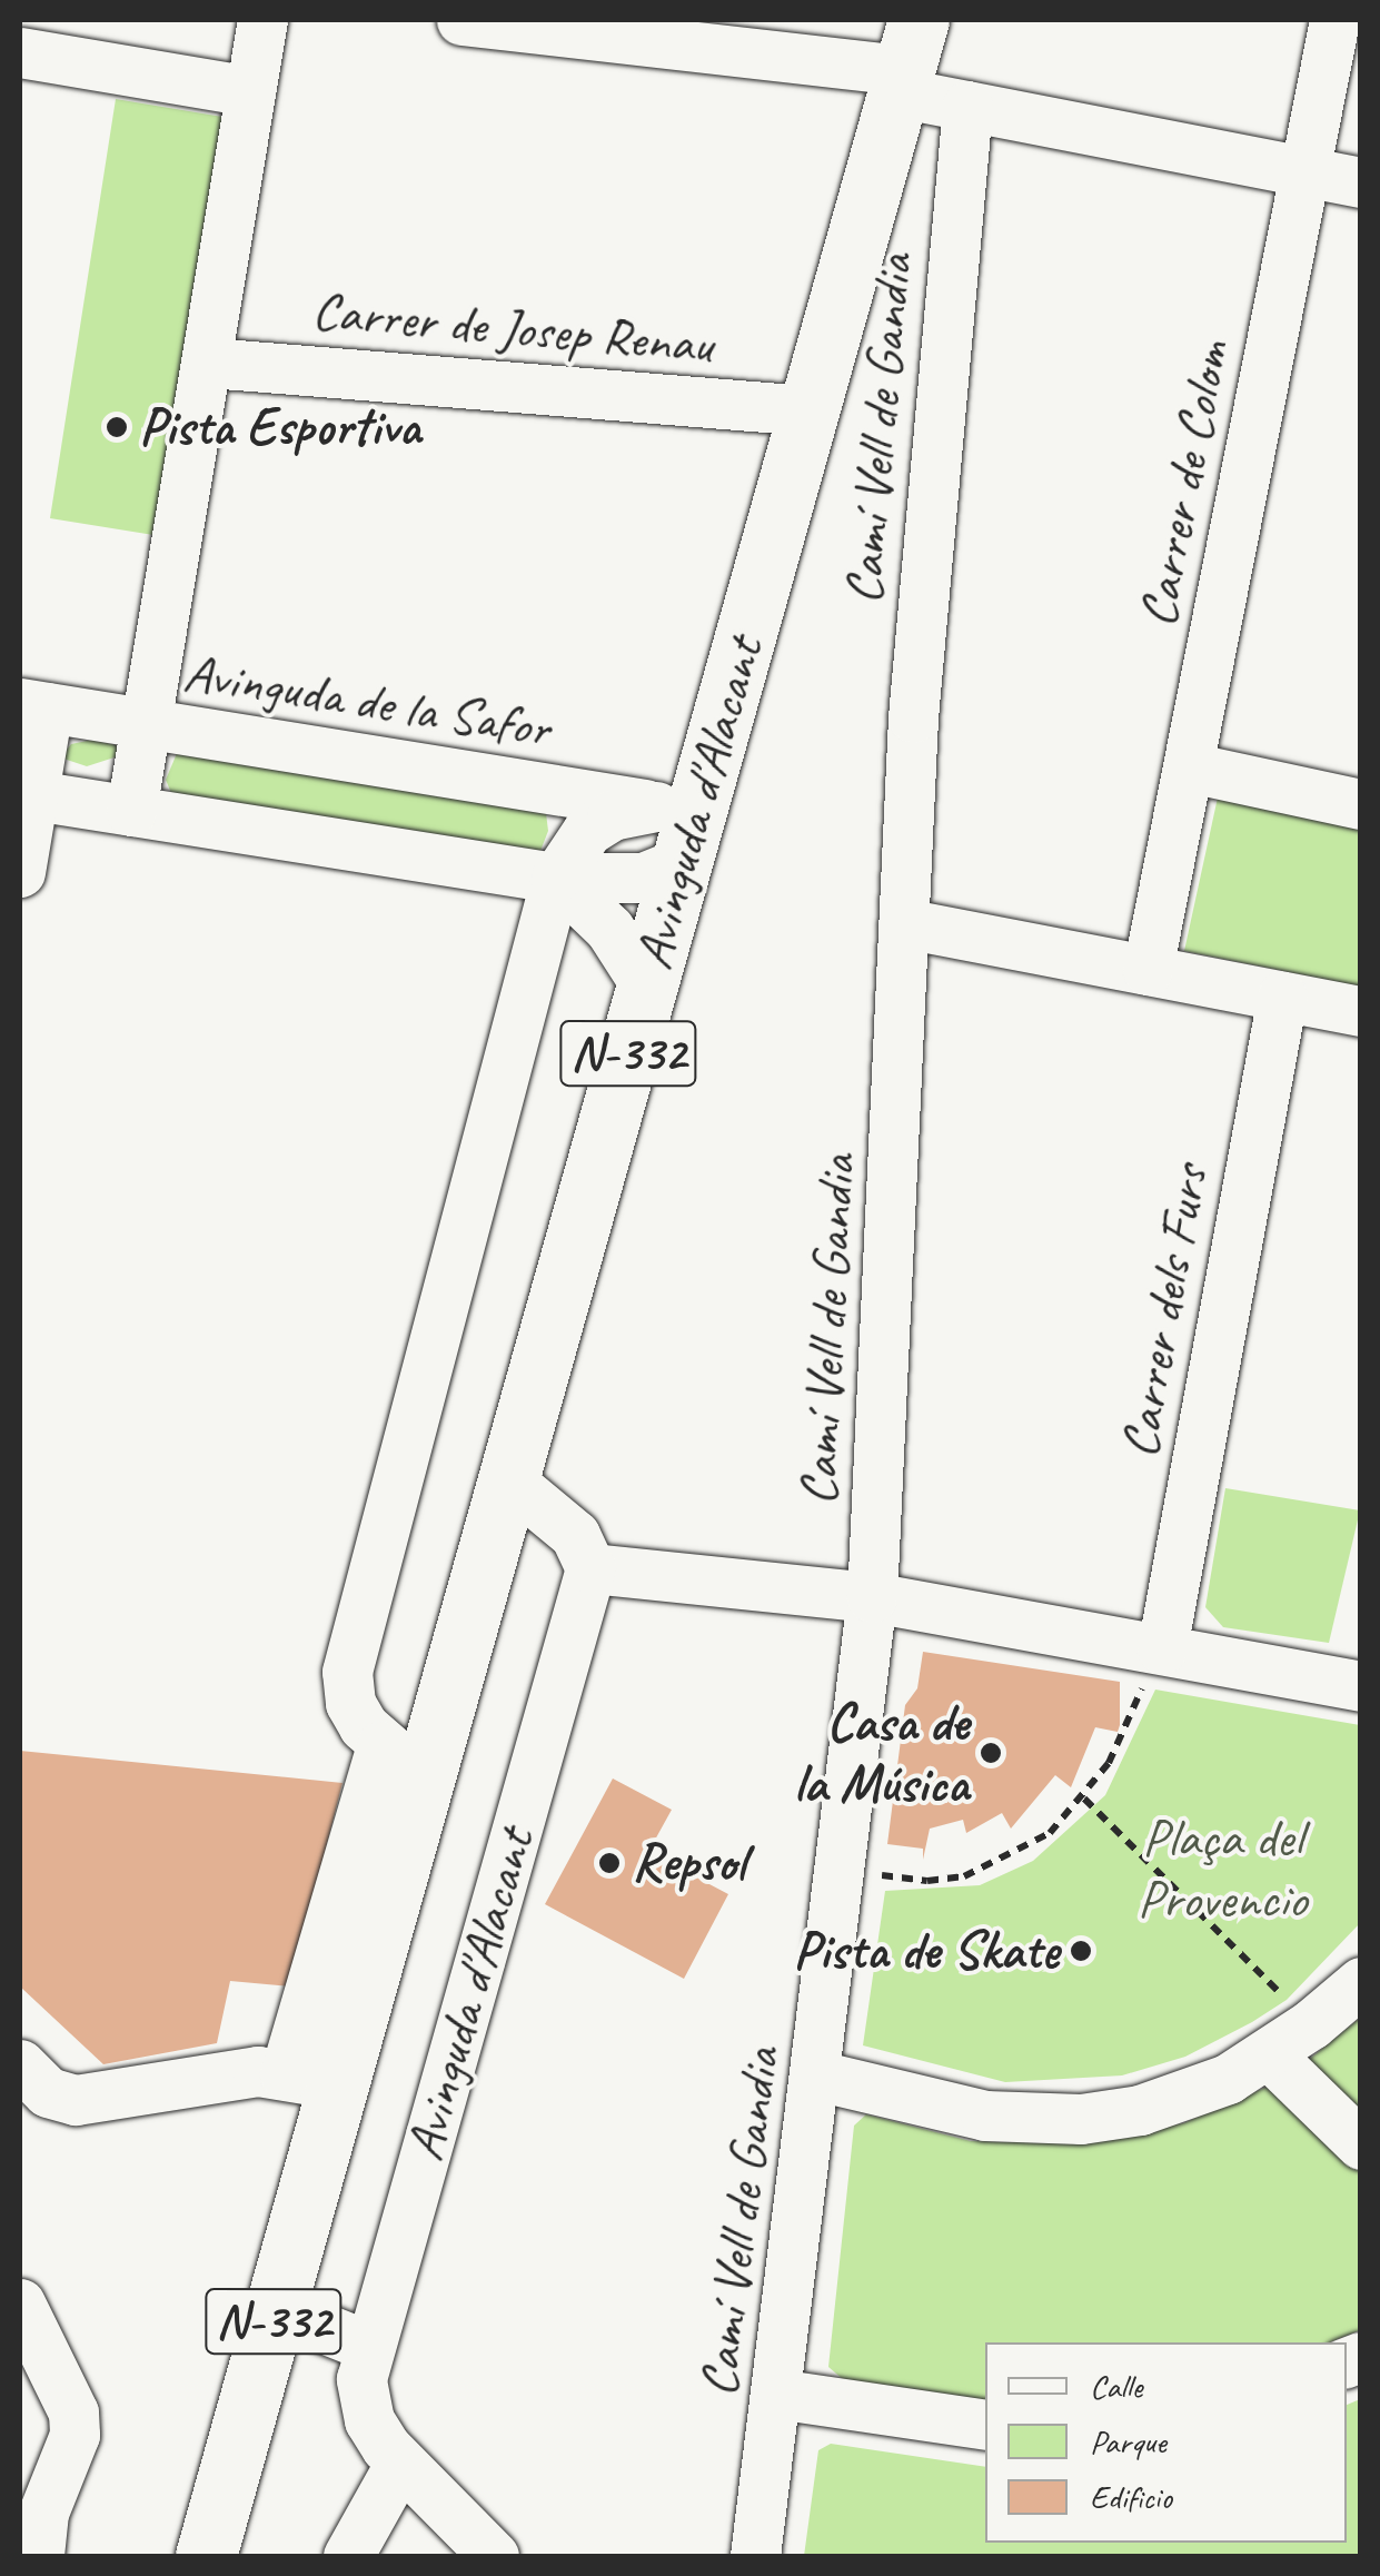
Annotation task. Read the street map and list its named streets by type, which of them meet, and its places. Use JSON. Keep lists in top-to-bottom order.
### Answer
{
  "streets": {
    "highway": ["Avinguda d'Alacant", "N-332"],
    "street": [
      "Carrer de Josep Renau",
      "Camí Vell de Gandia",
      "Carrer de Colom",
      "Avinguda de la Safor",
      "Carrer dels Furs"
    ]
  },
  "crossings": [
    ["Carrer de Josep Renau", "Avinguda d'Alacant"],
    ["Avinguda de la Safor", "Avinguda d'Alacant"]
  ],
  "parks": ["Plaça del Provencio"],
  "places": [
    "Pista Esportiva",
    "Casa de la Música",
    "Repsol",
    "Pista de Skate"
  ],
  "legend": ["Calle", "Parque", "Edificio"]
}
